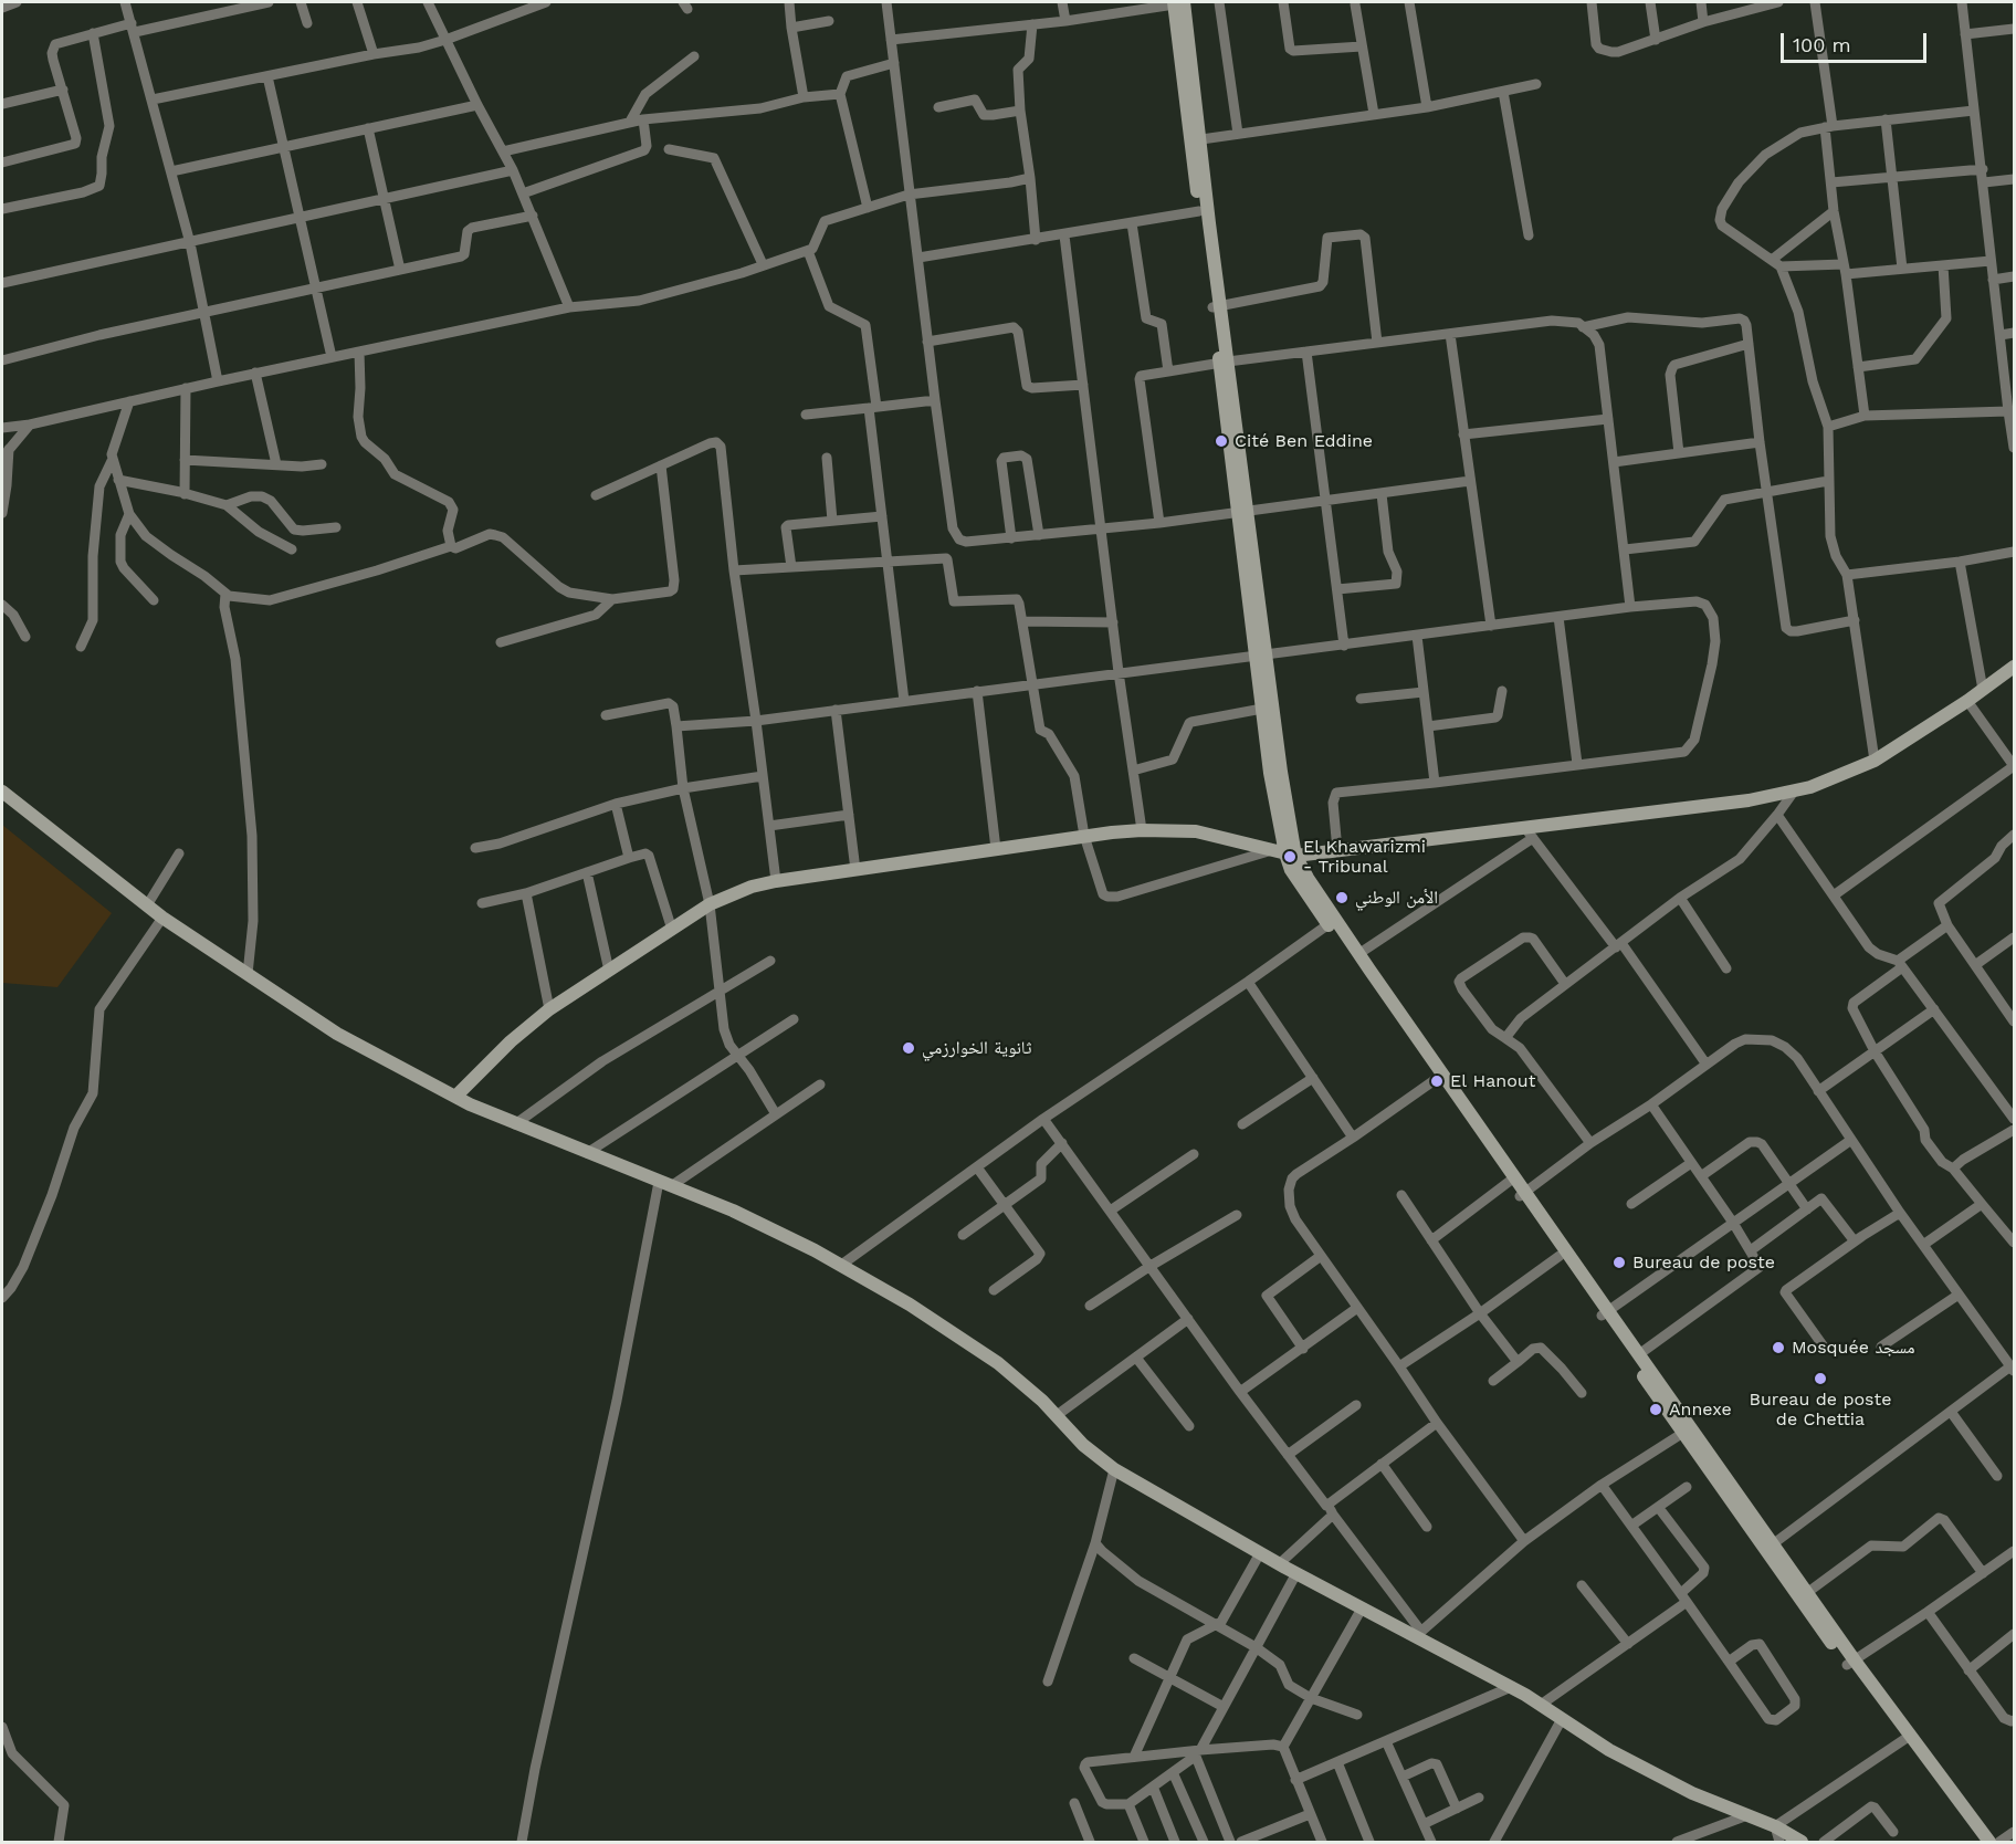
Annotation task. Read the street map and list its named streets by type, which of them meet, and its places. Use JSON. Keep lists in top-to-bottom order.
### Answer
{
  "places": [
    "Cité Ben Eddine",
    "El Khawarizmi - Tribunal",
    "الأمن الوطني",
    "ثانوية الخوارزمي",
    "El Hanout",
    "Bureau de poste",
    "Mosquée مسجد",
    "Bureau de poste de Chettia",
    "Annexe"
  ],
  "scale_bar": "100 m"
}
